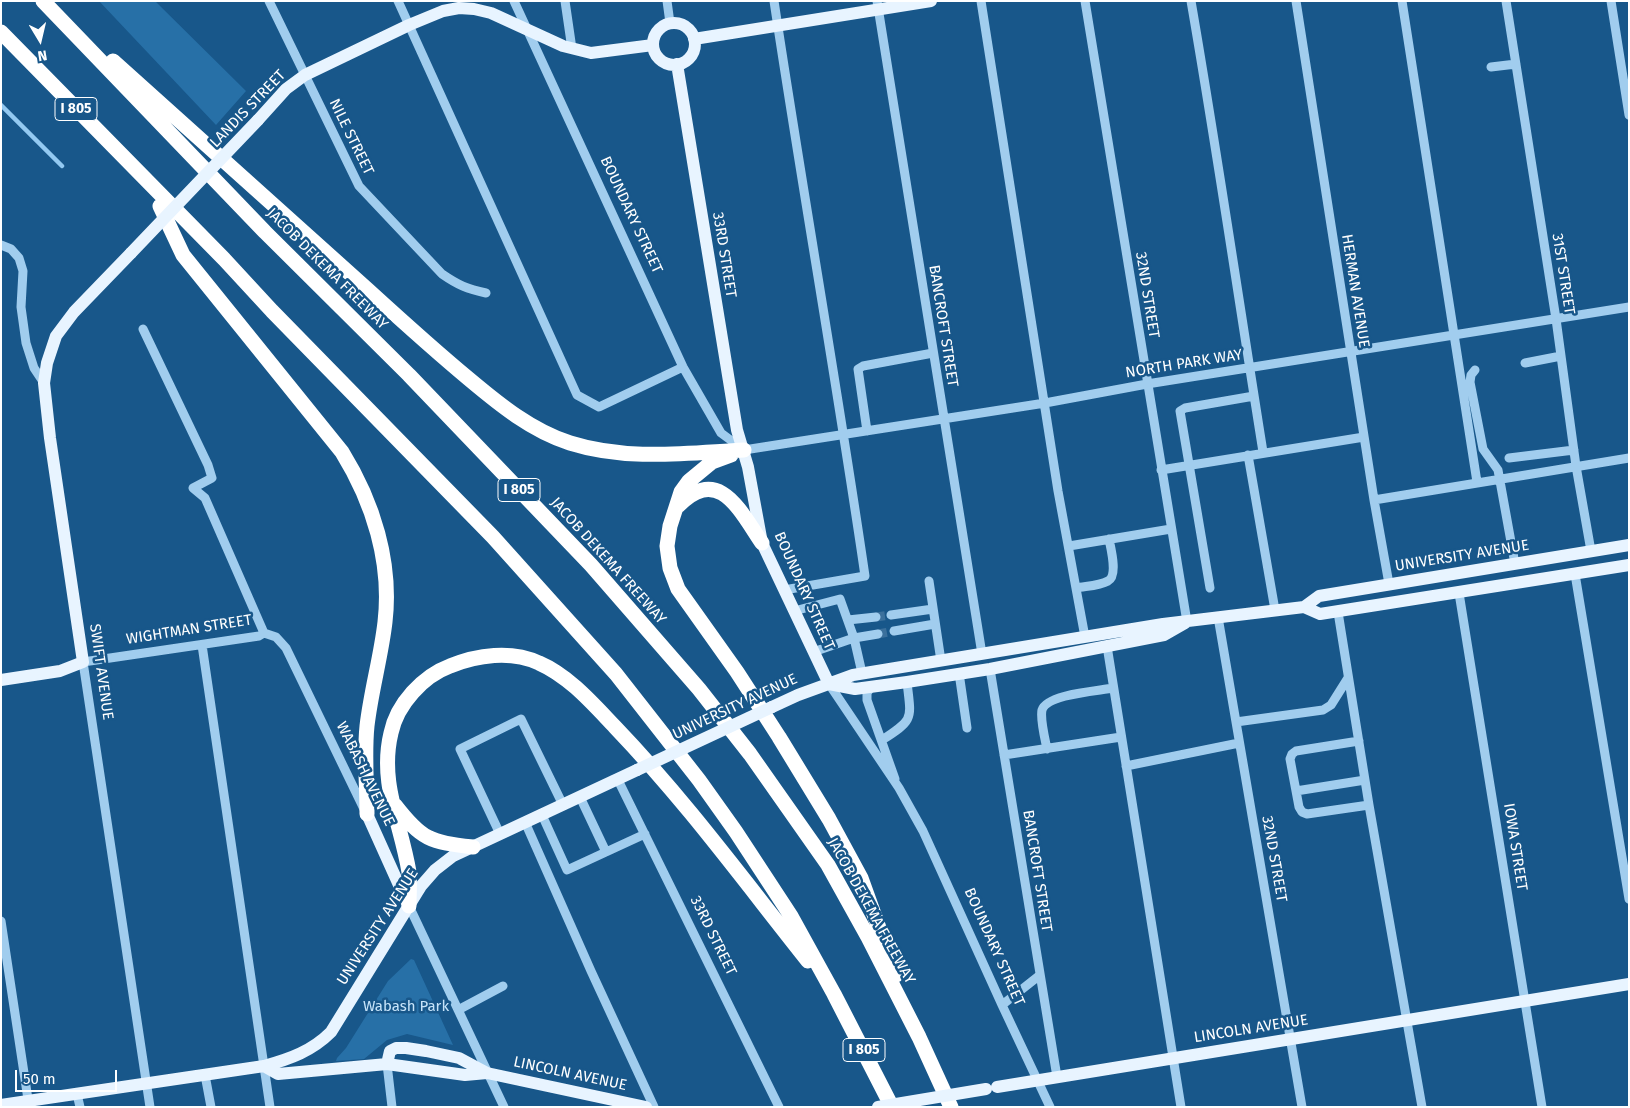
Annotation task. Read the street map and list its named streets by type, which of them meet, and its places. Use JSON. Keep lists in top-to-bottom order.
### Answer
{
  "streets": {
    "highway": ["I 805", "JACOB DEKEMA FREEWAY"],
    "main road": [
      "LANDIS STREET",
      "BOUNDARY STREET",
      "33RD STREET",
      "UNIVERSITY AVENUE",
      "WIGHTMAN STREET",
      "SWIFT AVENUE",
      "WABASH AVENUE",
      "LINCOLN AVENUE"
    ],
    "street": [
      "NILE STREET",
      "31ST STREET",
      "HERMAN AVENUE",
      "32ND STREET",
      "BANCROFT STREET",
      "NORTH PARK WAY",
      "IOWA STREET"
    ]
  },
  "crossings": [
    ["LANDIS STREET", "NILE STREET"],
    ["LANDIS STREET", "BOUNDARY STREET"],
    ["LANDIS STREET", "33RD STREET"],
    ["LANDIS STREET", "SWIFT AVENUE"],
    ["BOUNDARY STREET", "33RD STREET"],
    ["BOUNDARY STREET", "NORTH PARK WAY"],
    ["BOUNDARY STREET", "UNIVERSITY AVENUE"],
    ["BOUNDARY STREET", "LINCOLN AVENUE"],
    ["33RD STREET", "NORTH PARK WAY"],
    ["33RD STREET", "UNIVERSITY AVENUE"],
    ["31ST STREET", "NORTH PARK WAY"],
    ["31ST STREET", "UNIVERSITY AVENUE"],
    ["HERMAN AVENUE", "NORTH PARK WAY"],
    ["HERMAN AVENUE", "UNIVERSITY AVENUE"],
    ["32ND STREET", "NORTH PARK WAY"],
    ["32ND STREET", "UNIVERSITY AVENUE"],
    ["32ND STREET", "LINCOLN AVENUE"],
    ["BANCROFT STREET", "NORTH PARK WAY"],
    ["BANCROFT STREET", "UNIVERSITY AVENUE"],
    ["BANCROFT STREET", "LINCOLN AVENUE"],
    ["UNIVERSITY AVENUE", "SWIFT AVENUE"],
    ["UNIVERSITY AVENUE", "WABASH AVENUE"],
    ["UNIVERSITY AVENUE", "IOWA STREET"],
    ["WIGHTMAN STREET", "SWIFT AVENUE"],
    ["WIGHTMAN STREET", "WABASH AVENUE"],
    ["WABASH AVENUE", "LINCOLN AVENUE"],
    ["IOWA STREET", "LINCOLN AVENUE"]
  ],
  "parks": ["Wabash Park"],
  "scale_bar": "50 m",
  "north": "bottom"
}
